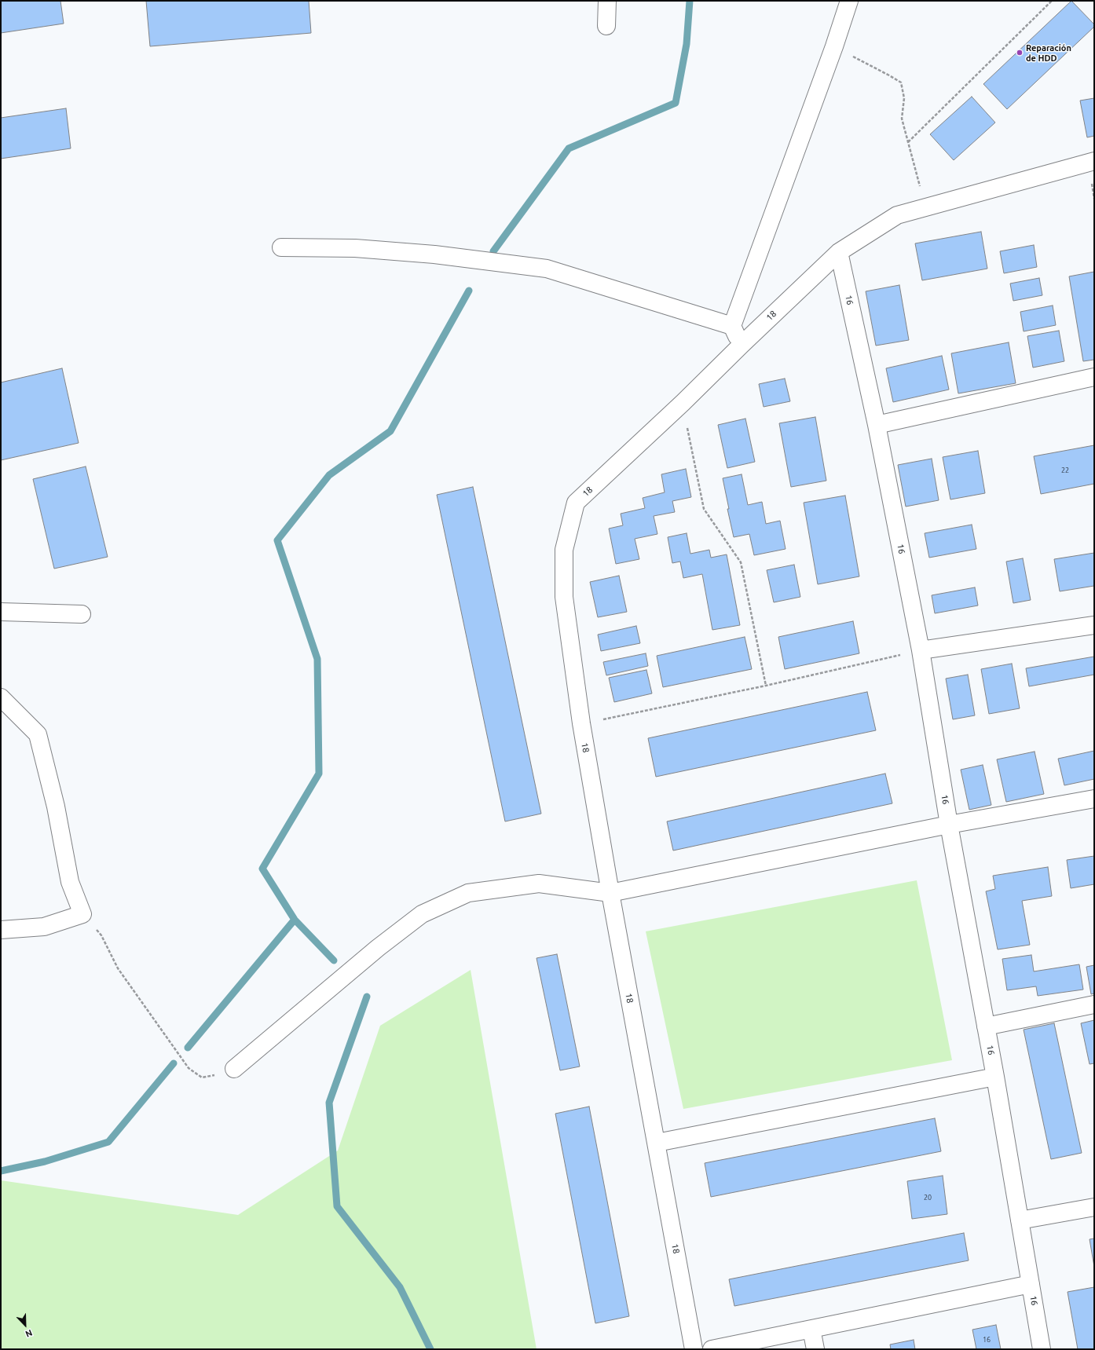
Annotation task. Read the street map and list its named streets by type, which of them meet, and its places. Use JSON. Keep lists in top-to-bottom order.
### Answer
{
  "streets": {
    "street": ["16", "18"]
  },
  "crossings": [
    ["16", "18"]
  ],
  "places": ["Reparación de HDD"],
  "house_numbers": ["22", "20", "16"],
  "north": "bottom right"
}
